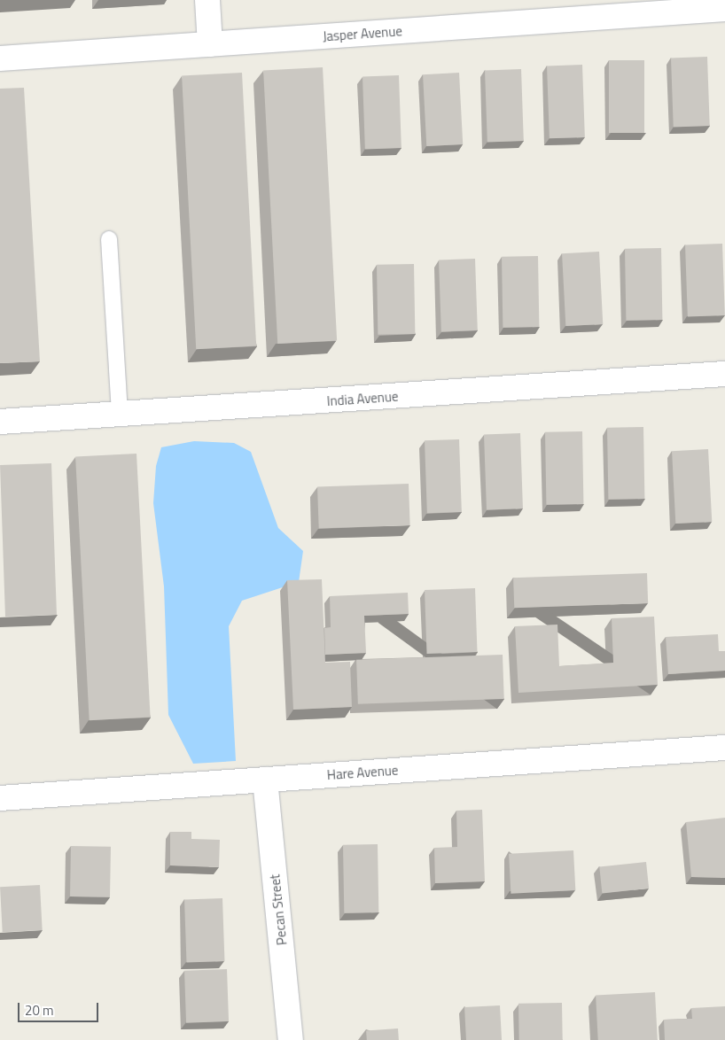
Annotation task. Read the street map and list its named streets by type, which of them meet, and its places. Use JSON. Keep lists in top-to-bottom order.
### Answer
{
  "streets": {
    "street": [
      "Jasper Avenue",
      "India Avenue",
      "Hare Avenue",
      "Pecan Street"
    ]
  },
  "crossings": [
    ["Hare Avenue", "Pecan Street"]
  ],
  "scale_bar": "20 m"
}
